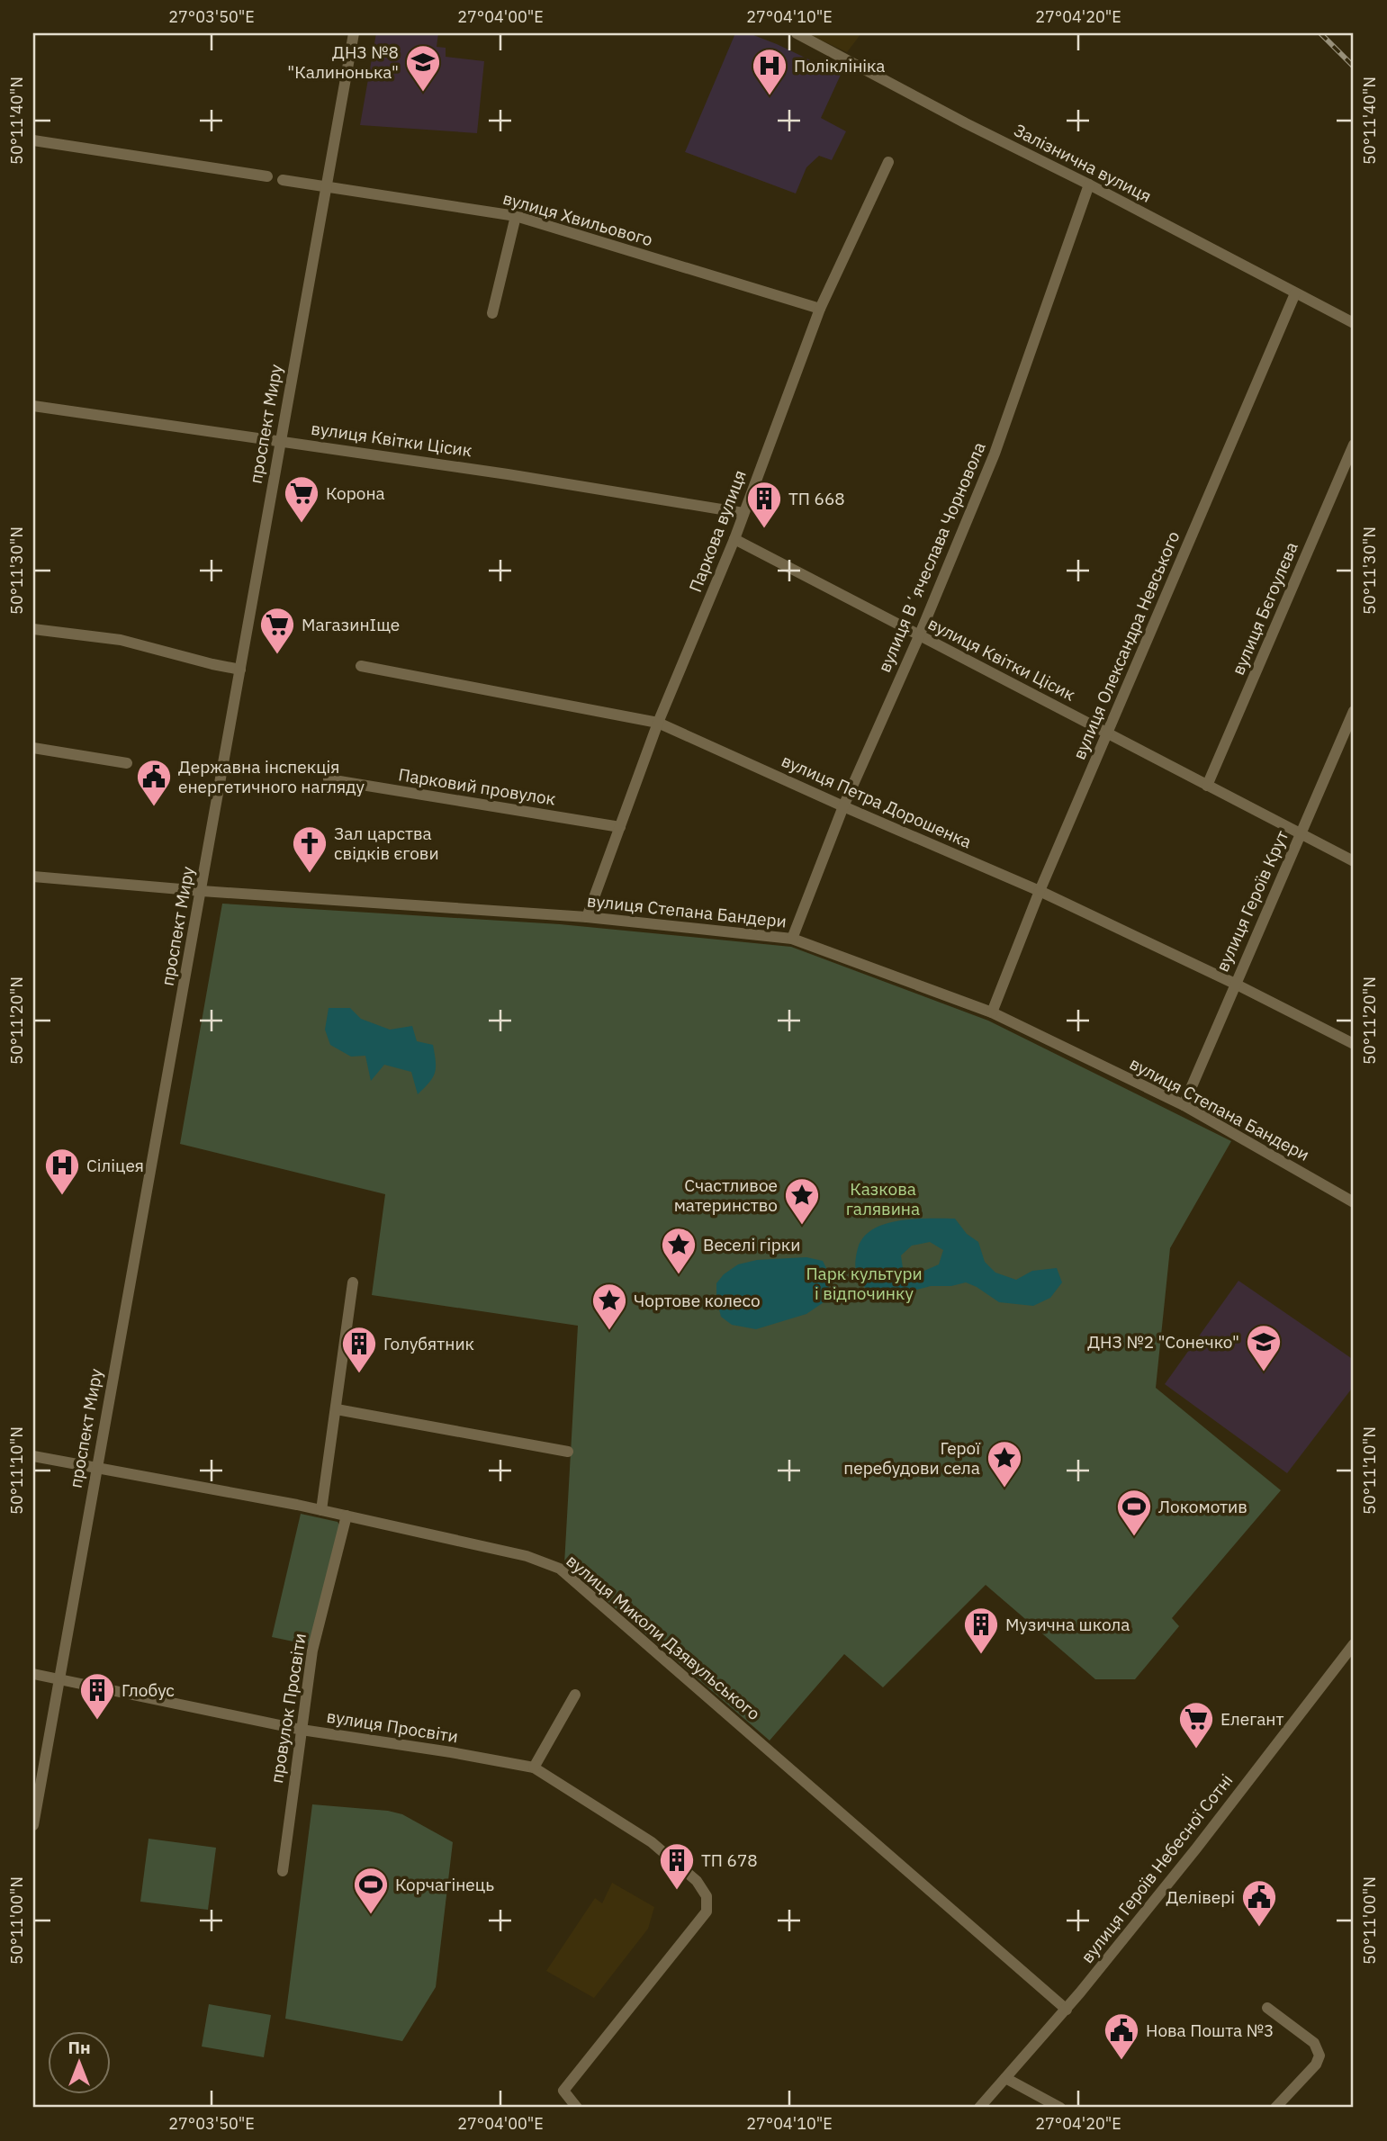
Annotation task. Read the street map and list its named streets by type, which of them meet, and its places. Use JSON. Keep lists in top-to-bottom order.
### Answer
{
  "streets": {
    "street": [
      "Залізнична вулиця",
      "вулиця Хвильового",
      "проспект Миру",
      "вулиця Квітки Цісик",
      "Паркова вулиця",
      "вулиця Вʼячеслава Чорновола",
      "вулиця Бєгоулєва",
      "вулиця Олександра Невського",
      "Парковий провулок",
      "вулиця Петра Дорошенка",
      "вулиця Героїв Крут",
      "вулиця Степана Бандери",
      "вулиця Миколи Дзявульського",
      "провулок Просвіти",
      "вулиця Просвіти",
      "вулиця Героїв Небесної Сотні"
    ]
  },
  "crossings": [
    ["Залізнична вулиця", "вулиця Вʼячеслава Чорновола"],
    ["Залізнична вулиця", "вулиця Олександра Невського"],
    ["вулиця Хвильового", "проспект Миру"],
    ["вулиця Хвильового", "Паркова вулиця"],
    ["проспект Миру", "вулиця Квітки Цісик"],
    ["проспект Миру", "вулиця Степана Бандери"],
    ["проспект Миру", "вулиця Миколи Дзявульського"],
    ["проспект Миру", "вулиця Просвіти"],
    ["вулиця Квітки Цісик", "Паркова вулиця"],
    ["вулиця Квітки Цісик", "вулиця Вʼячеслава Чорновола"],
    ["вулиця Квітки Цісик", "вулиця Бєгоулєва"],
    ["вулиця Квітки Цісик", "вулиця Олександра Невського"],
    ["вулиця Квітки Цісик", "вулиця Героїв Крут"],
    ["Паркова вулиця", "Парковий провулок"],
    ["Паркова вулиця", "вулиця Петра Дорошенка"],
    ["Паркова вулиця", "вулиця Степана Бандери"],
    ["вулиця Вʼячеслава Чорновола", "вулиця Петра Дорошенка"],
    ["вулиця Вʼячеслава Чорновола", "вулиця Степана Бандери"],
    ["вулиця Олександра Невського", "вулиця Петра Дорошенка"],
    ["вулиця Олександра Невського", "вулиця Степана Бандери"],
    ["вулиця Петра Дорошенка", "вулиця Героїв Крут"],
    ["вулиця Героїв Крут", "вулиця Степана Бандери"],
    ["вулиця Миколи Дзявульського", "провулок Просвіти"],
    ["вулиця Миколи Дзявульського", "вулиця Героїв Небесної Сотні"],
    ["провулок Просвіти", "вулиця Просвіти"]
  ],
  "parks": ["Казкова галявина", "Парк культури і відпочинку"],
  "places": {
    "school or university": ["ДНЗ №8 \"Калинонька\"", "ДНЗ №2 \"Сонечко\""],
    "hospital": ["Поліклініка", "Сіліцея"],
    "supermarket": ["Корона", "МагазинІще", "Елегант"],
    "building": [
      "ТП 668",
      "Голубятник",
      "Музична школа",
      "Глобус",
      "ТП 678"
    ],
    "public building": ["Державна інспекція енергетичного нагляду", "Делівері", "Нова Пошта №3"],
    "church": ["Зал царства свідків єгови"],
    "place": [
      "Счастливое материнство",
      "Веселі гірки",
      "Чортове колесо",
      "Герої перебудови села"
    ],
    "sports": ["Локомотив", "Корчагінець"]
  },
  "north": "top",
  "coordinates": [
    "27°03'50\"E",
    "27°04'00\"E",
    "27°04'10\"E",
    "27°04'20\"E",
    "50°11'40\"N",
    "50°11'30\"N",
    "50°11'20\"N",
    "50°11'10\"N",
    "50°11'00\"N"
  ]
}
